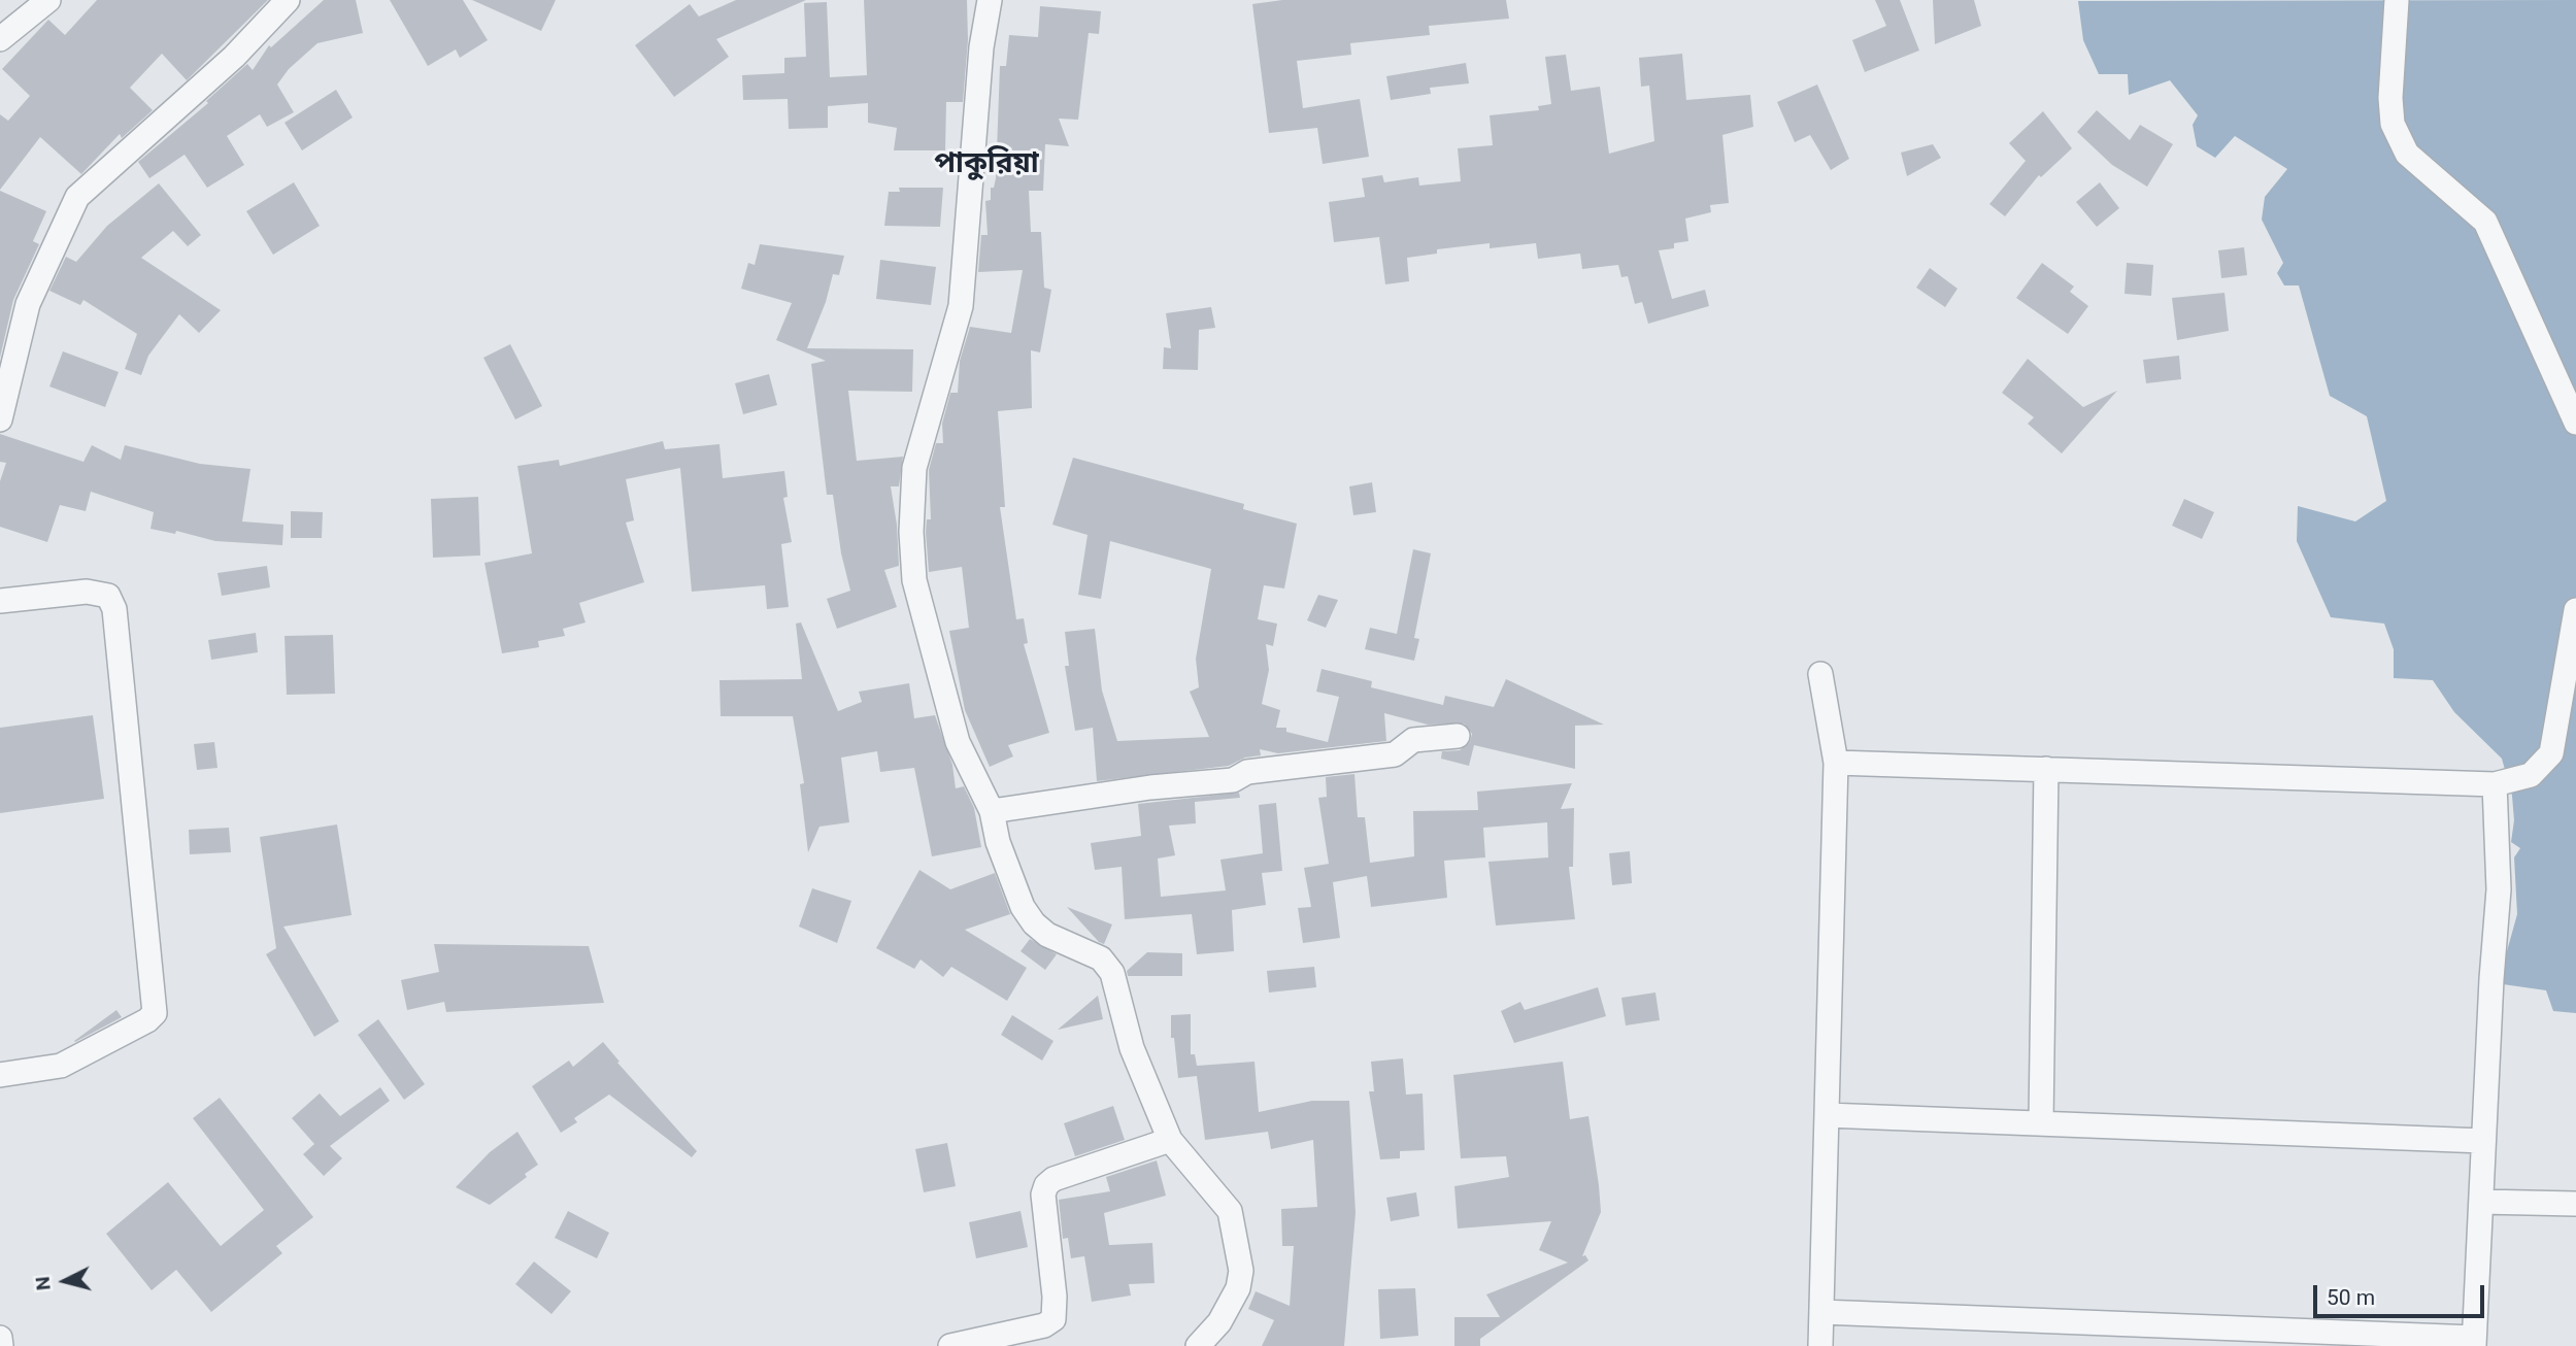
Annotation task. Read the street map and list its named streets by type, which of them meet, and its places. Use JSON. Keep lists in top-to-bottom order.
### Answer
{
  "districts": ["পাকুরিয়া"],
  "scale_bar": "50 m",
  "north": "left"
}
